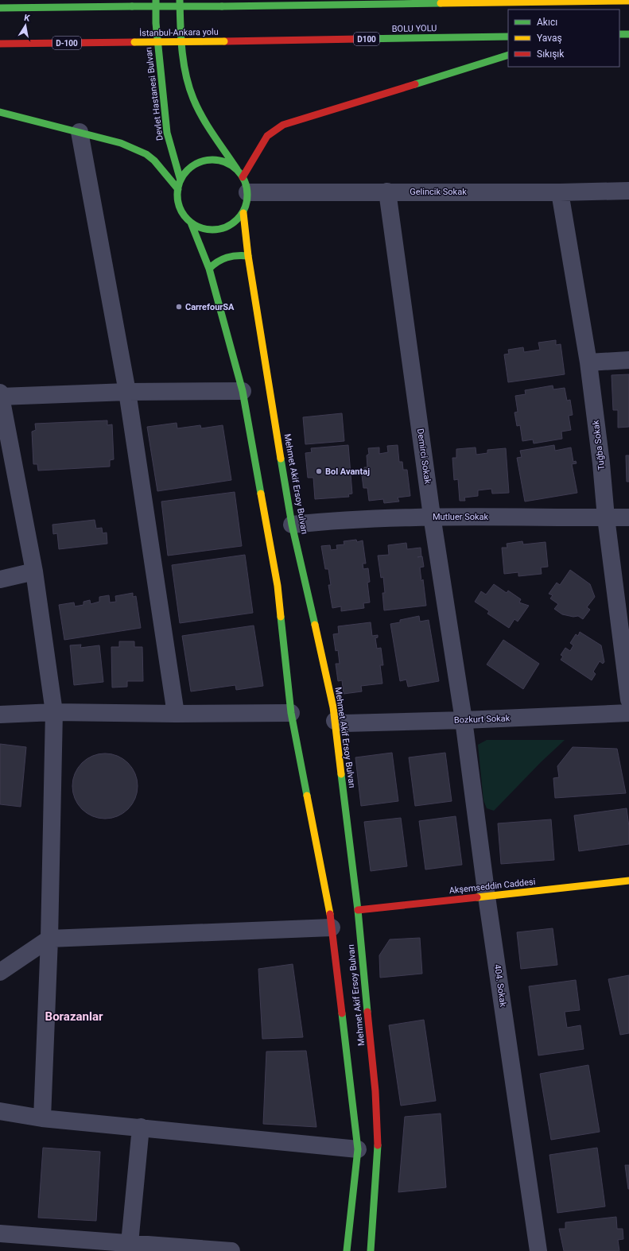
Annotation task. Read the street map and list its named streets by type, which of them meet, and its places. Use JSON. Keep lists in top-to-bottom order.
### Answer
{
  "streets": {
    "main road": [
      "BOLU YOLU",
      "İstanbul-Ankara yolu",
      "D100",
      "D-100",
      "Devlet Hastanesi Bulvarı",
      "Mehmet Akif Ersoy Bulvarı",
      "Akşemseddin Caddesi"
    ],
    "street": [
      "Gelincik Sokak",
      "Tuğba Sokak",
      "Demirci Sokak",
      "Mutluer Sokak",
      "Bozkurt Sokak",
      "404. Sokak"
    ]
  },
  "crossings": [
    ["BOLU YOLU", "İstanbul-Ankara yolu"],
    ["İstanbul-Ankara yolu", "D-100"],
    ["Devlet Hastanesi Bulvarı", "Gelincik Sokak"],
    ["Devlet Hastanesi Bulvarı", "Mehmet Akif Ersoy Bulvarı"],
    ["Gelincik Sokak", "Tuğba Sokak"],
    ["Gelincik Sokak", "Demirci Sokak"],
    ["Gelincik Sokak", "Mehmet Akif Ersoy Bulvarı"],
    ["Tuğba Sokak", "Mutluer Sokak"],
    ["Demirci Sokak", "Mutluer Sokak"],
    ["Demirci Sokak", "Bozkurt Sokak"],
    ["Demirci Sokak", "404. Sokak"],
    ["Mehmet Akif Ersoy Bulvarı", "Mutluer Sokak"],
    ["Mehmet Akif Ersoy Bulvarı", "Bozkurt Sokak"],
    ["Mehmet Akif Ersoy Bulvarı", "Akşemseddin Caddesi"],
    ["Bozkurt Sokak", "404. Sokak"],
    ["Akşemseddin Caddesi", "404. Sokak"]
  ],
  "districts": ["Borazanlar"],
  "places": ["CarrefourSA", "Bol Avantaj"],
  "legend": ["Akıcı", "Yavaş", "Sıkışık"],
  "north": "top"
}
